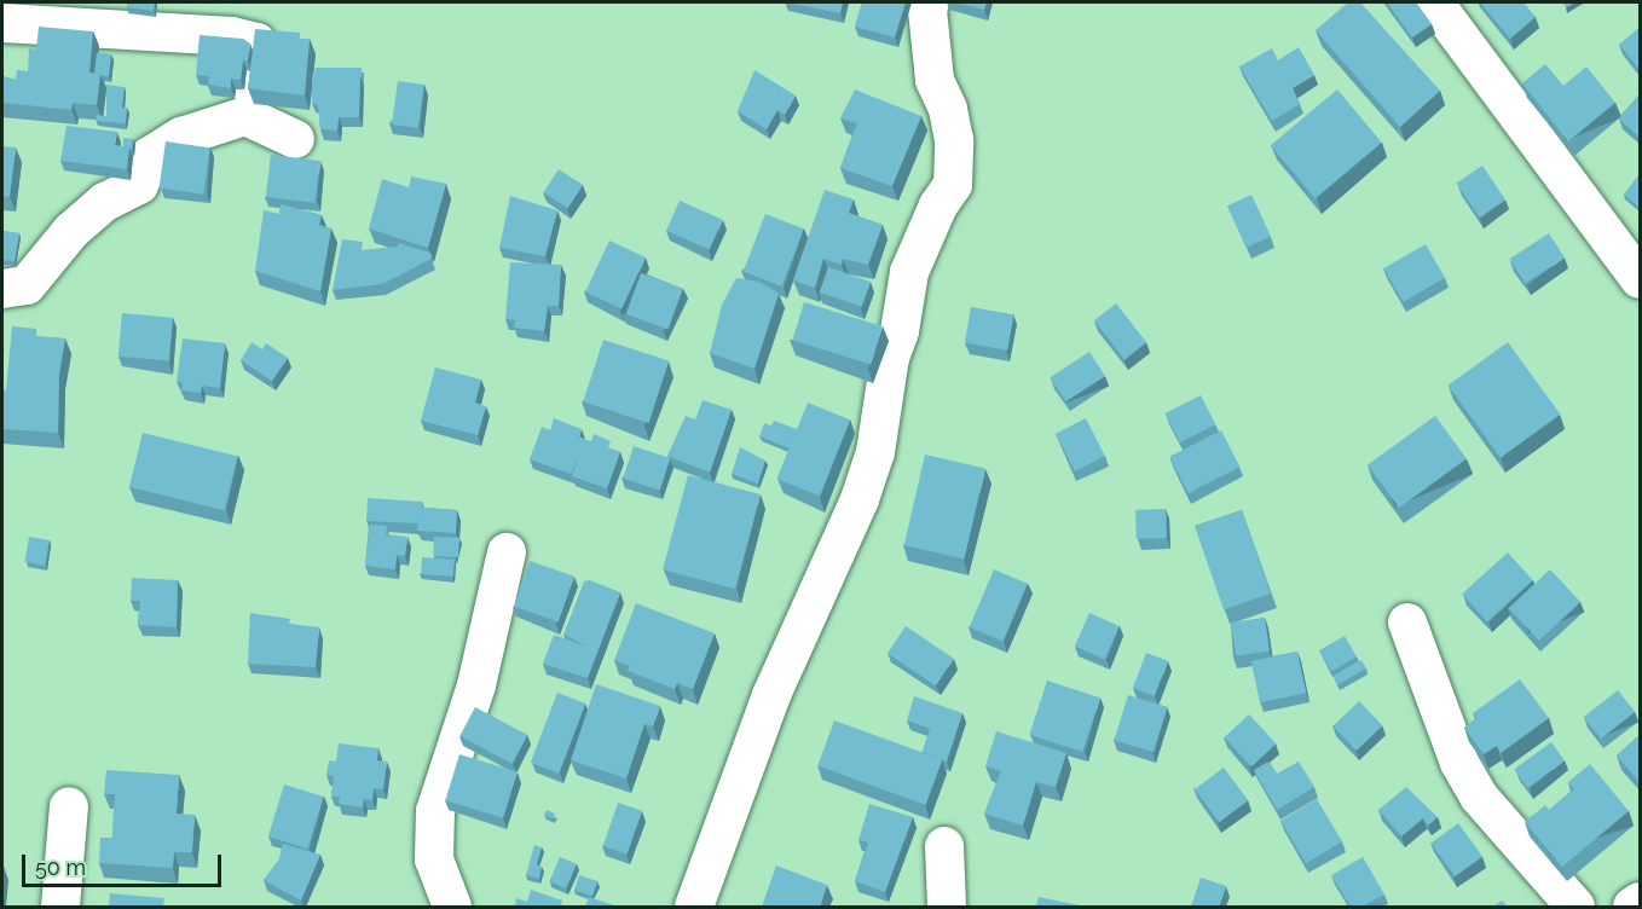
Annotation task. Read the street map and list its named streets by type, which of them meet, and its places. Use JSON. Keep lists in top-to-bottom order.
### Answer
{
  "scale_bar": "50 m"
}
